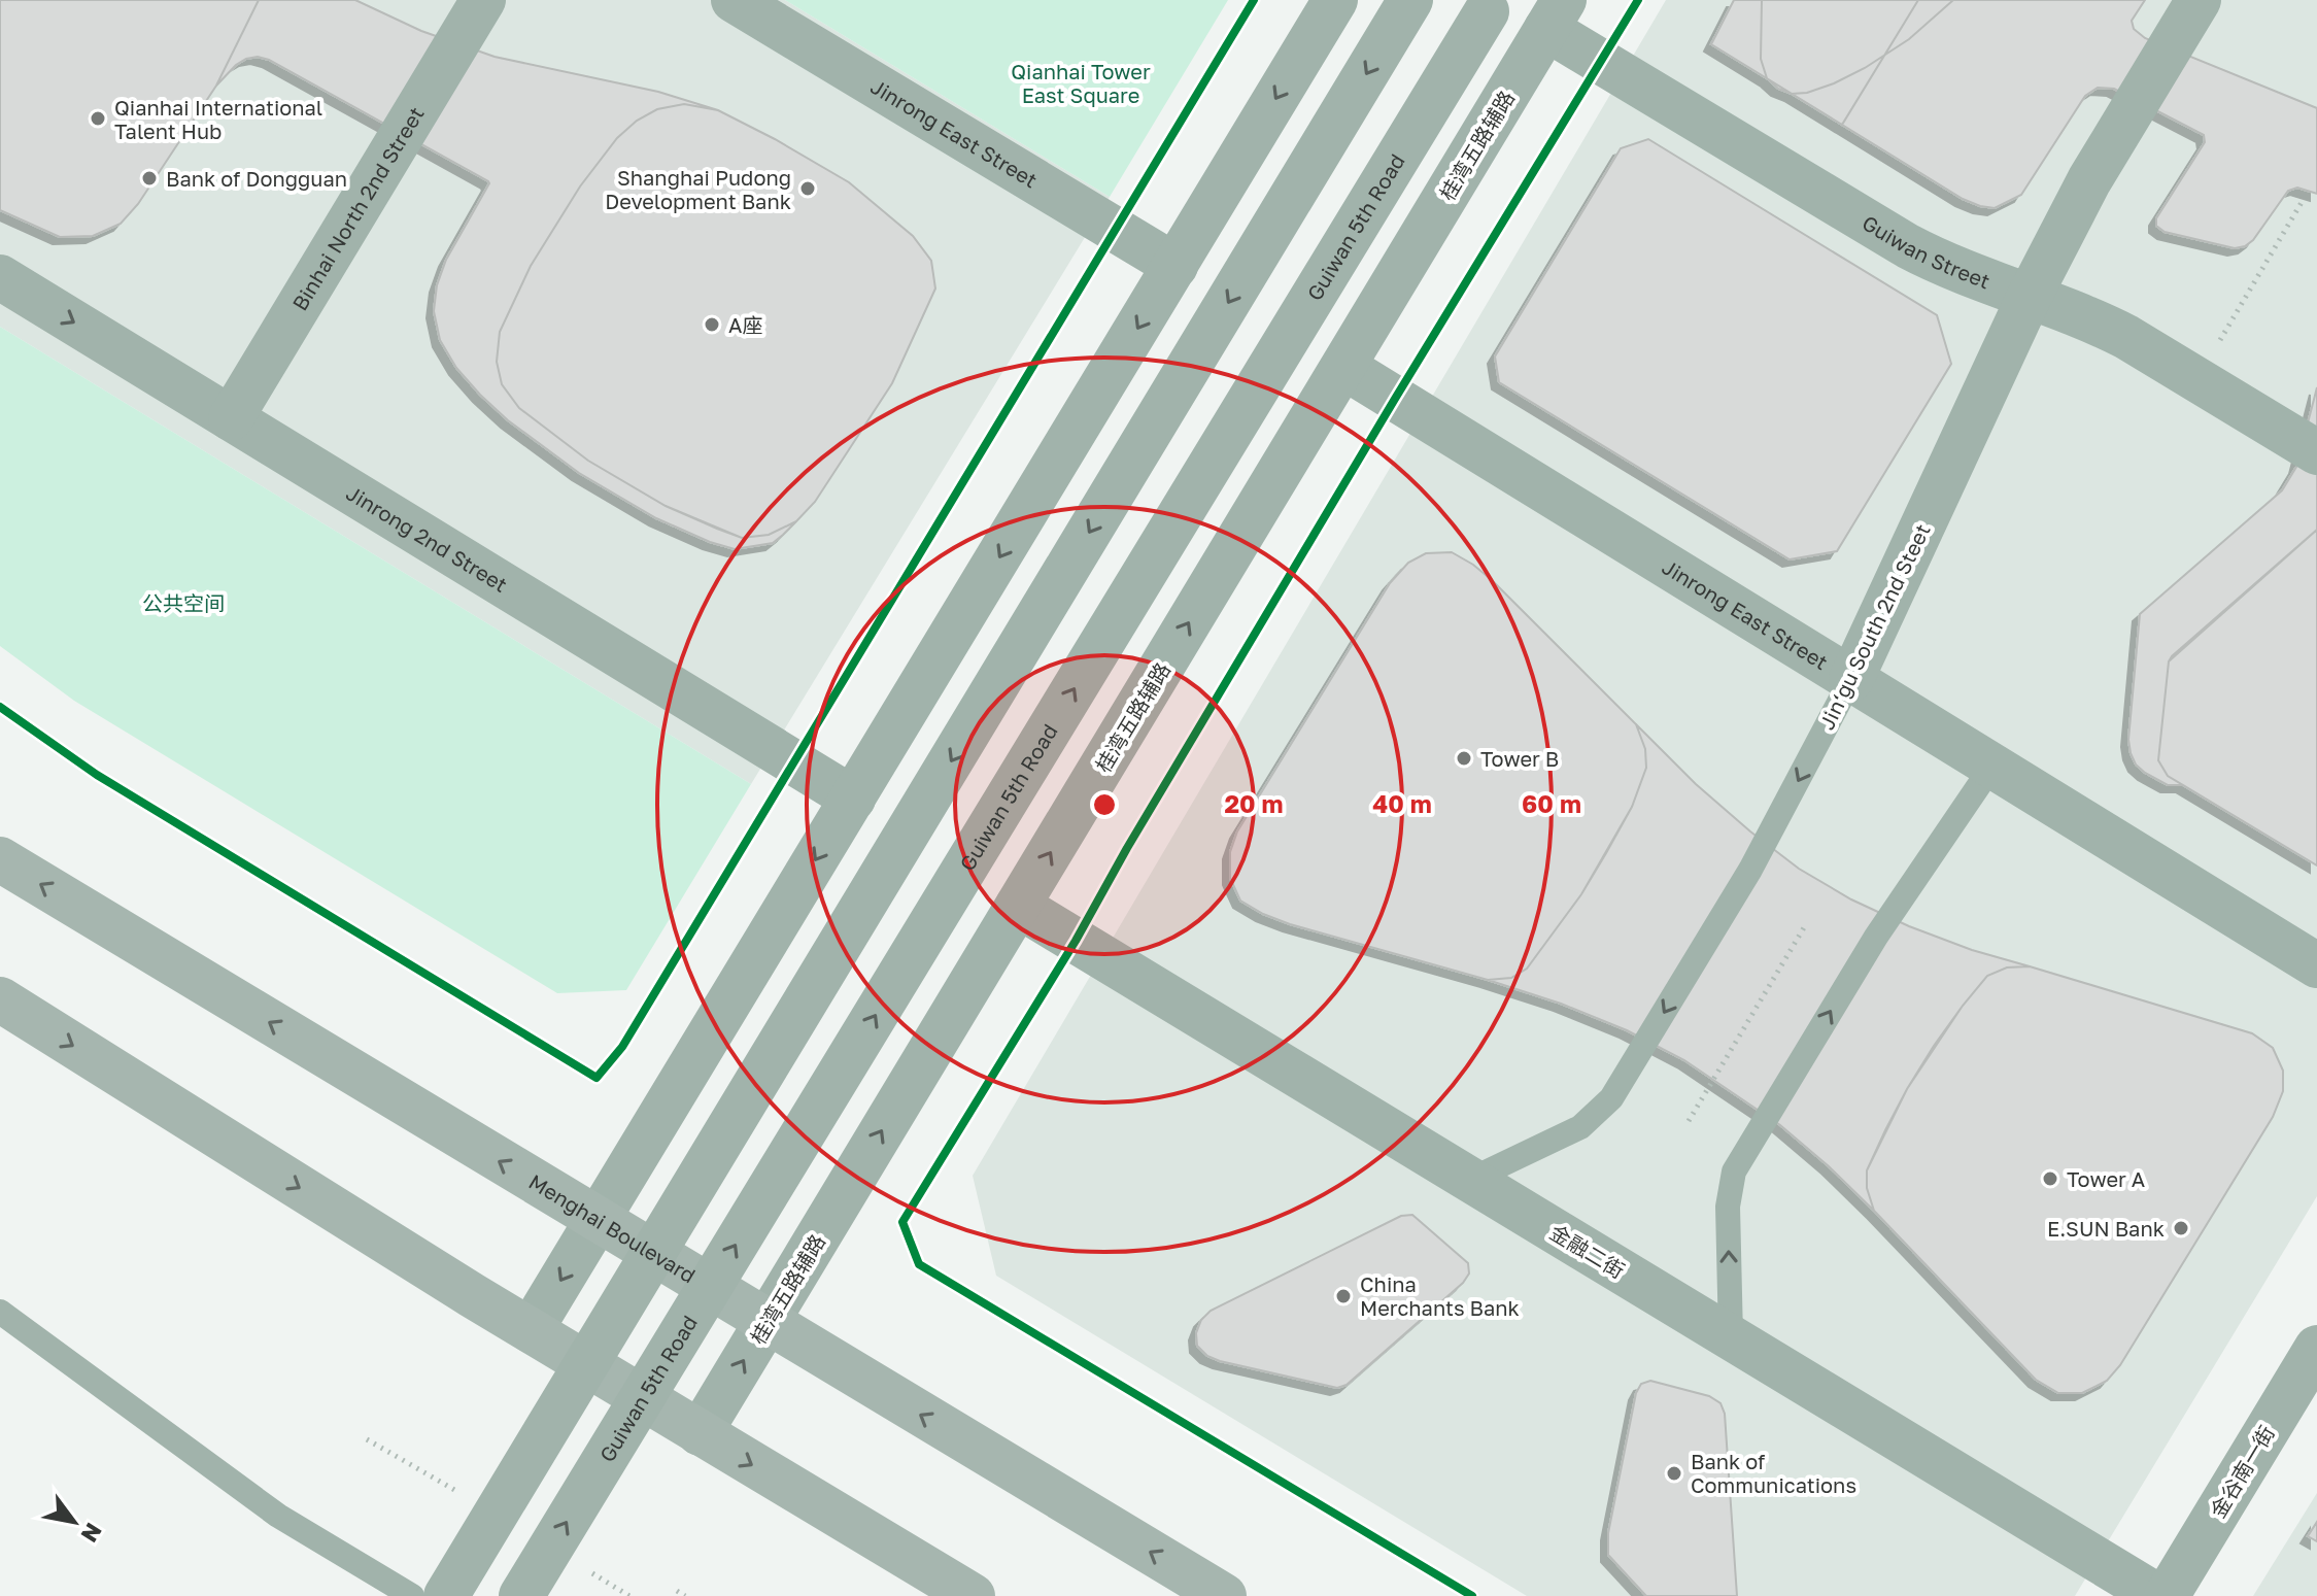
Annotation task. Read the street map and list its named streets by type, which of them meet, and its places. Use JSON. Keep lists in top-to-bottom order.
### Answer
{
  "streets": {
    "main road": ["Menghai Boulevard"],
    "street": [
      "Jinrong East Street",
      "桂湾五路辅路",
      "Binhai North 2nd Street",
      "Guiwan 5th Road",
      "Guiwan Street",
      "Jinrong 2nd Street",
      "Jin‘gu South 2nd Steet",
      "金融二街",
      "金谷南一街"
    ]
  },
  "crossings": [
    ["Jinrong East Street", "桂湾五路辅路"],
    ["Jinrong East Street", "Jin‘gu South 2nd Steet"],
    ["桂湾五路辅路", "Guiwan Street"],
    ["桂湾五路辅路", "Menghai Boulevard"],
    ["桂湾五路辅路", "金融二街"],
    ["Binhai North 2nd Street", "Jinrong 2nd Street"],
    ["Guiwan Street", "Jin‘gu South 2nd Steet"],
    ["Jin‘gu South 2nd Steet", "金融二街"]
  ],
  "one_way": ["Jin‘gu South 2nd Steet"],
  "parks": ["Qianhai Tower East Square", "公共空间"],
  "places": [
    "Qianhai International Talent Hub",
    "Bank of Dongguan",
    "Shanghai Pudong Development Bank",
    "A座",
    "Tower B",
    "Tower A",
    "E.SUN Bank",
    "China Merchants Bank",
    "Bank of Communications"
  ],
  "north": "bottom right",
  "rings": ["20 m", "40 m", "60 m"]
}
